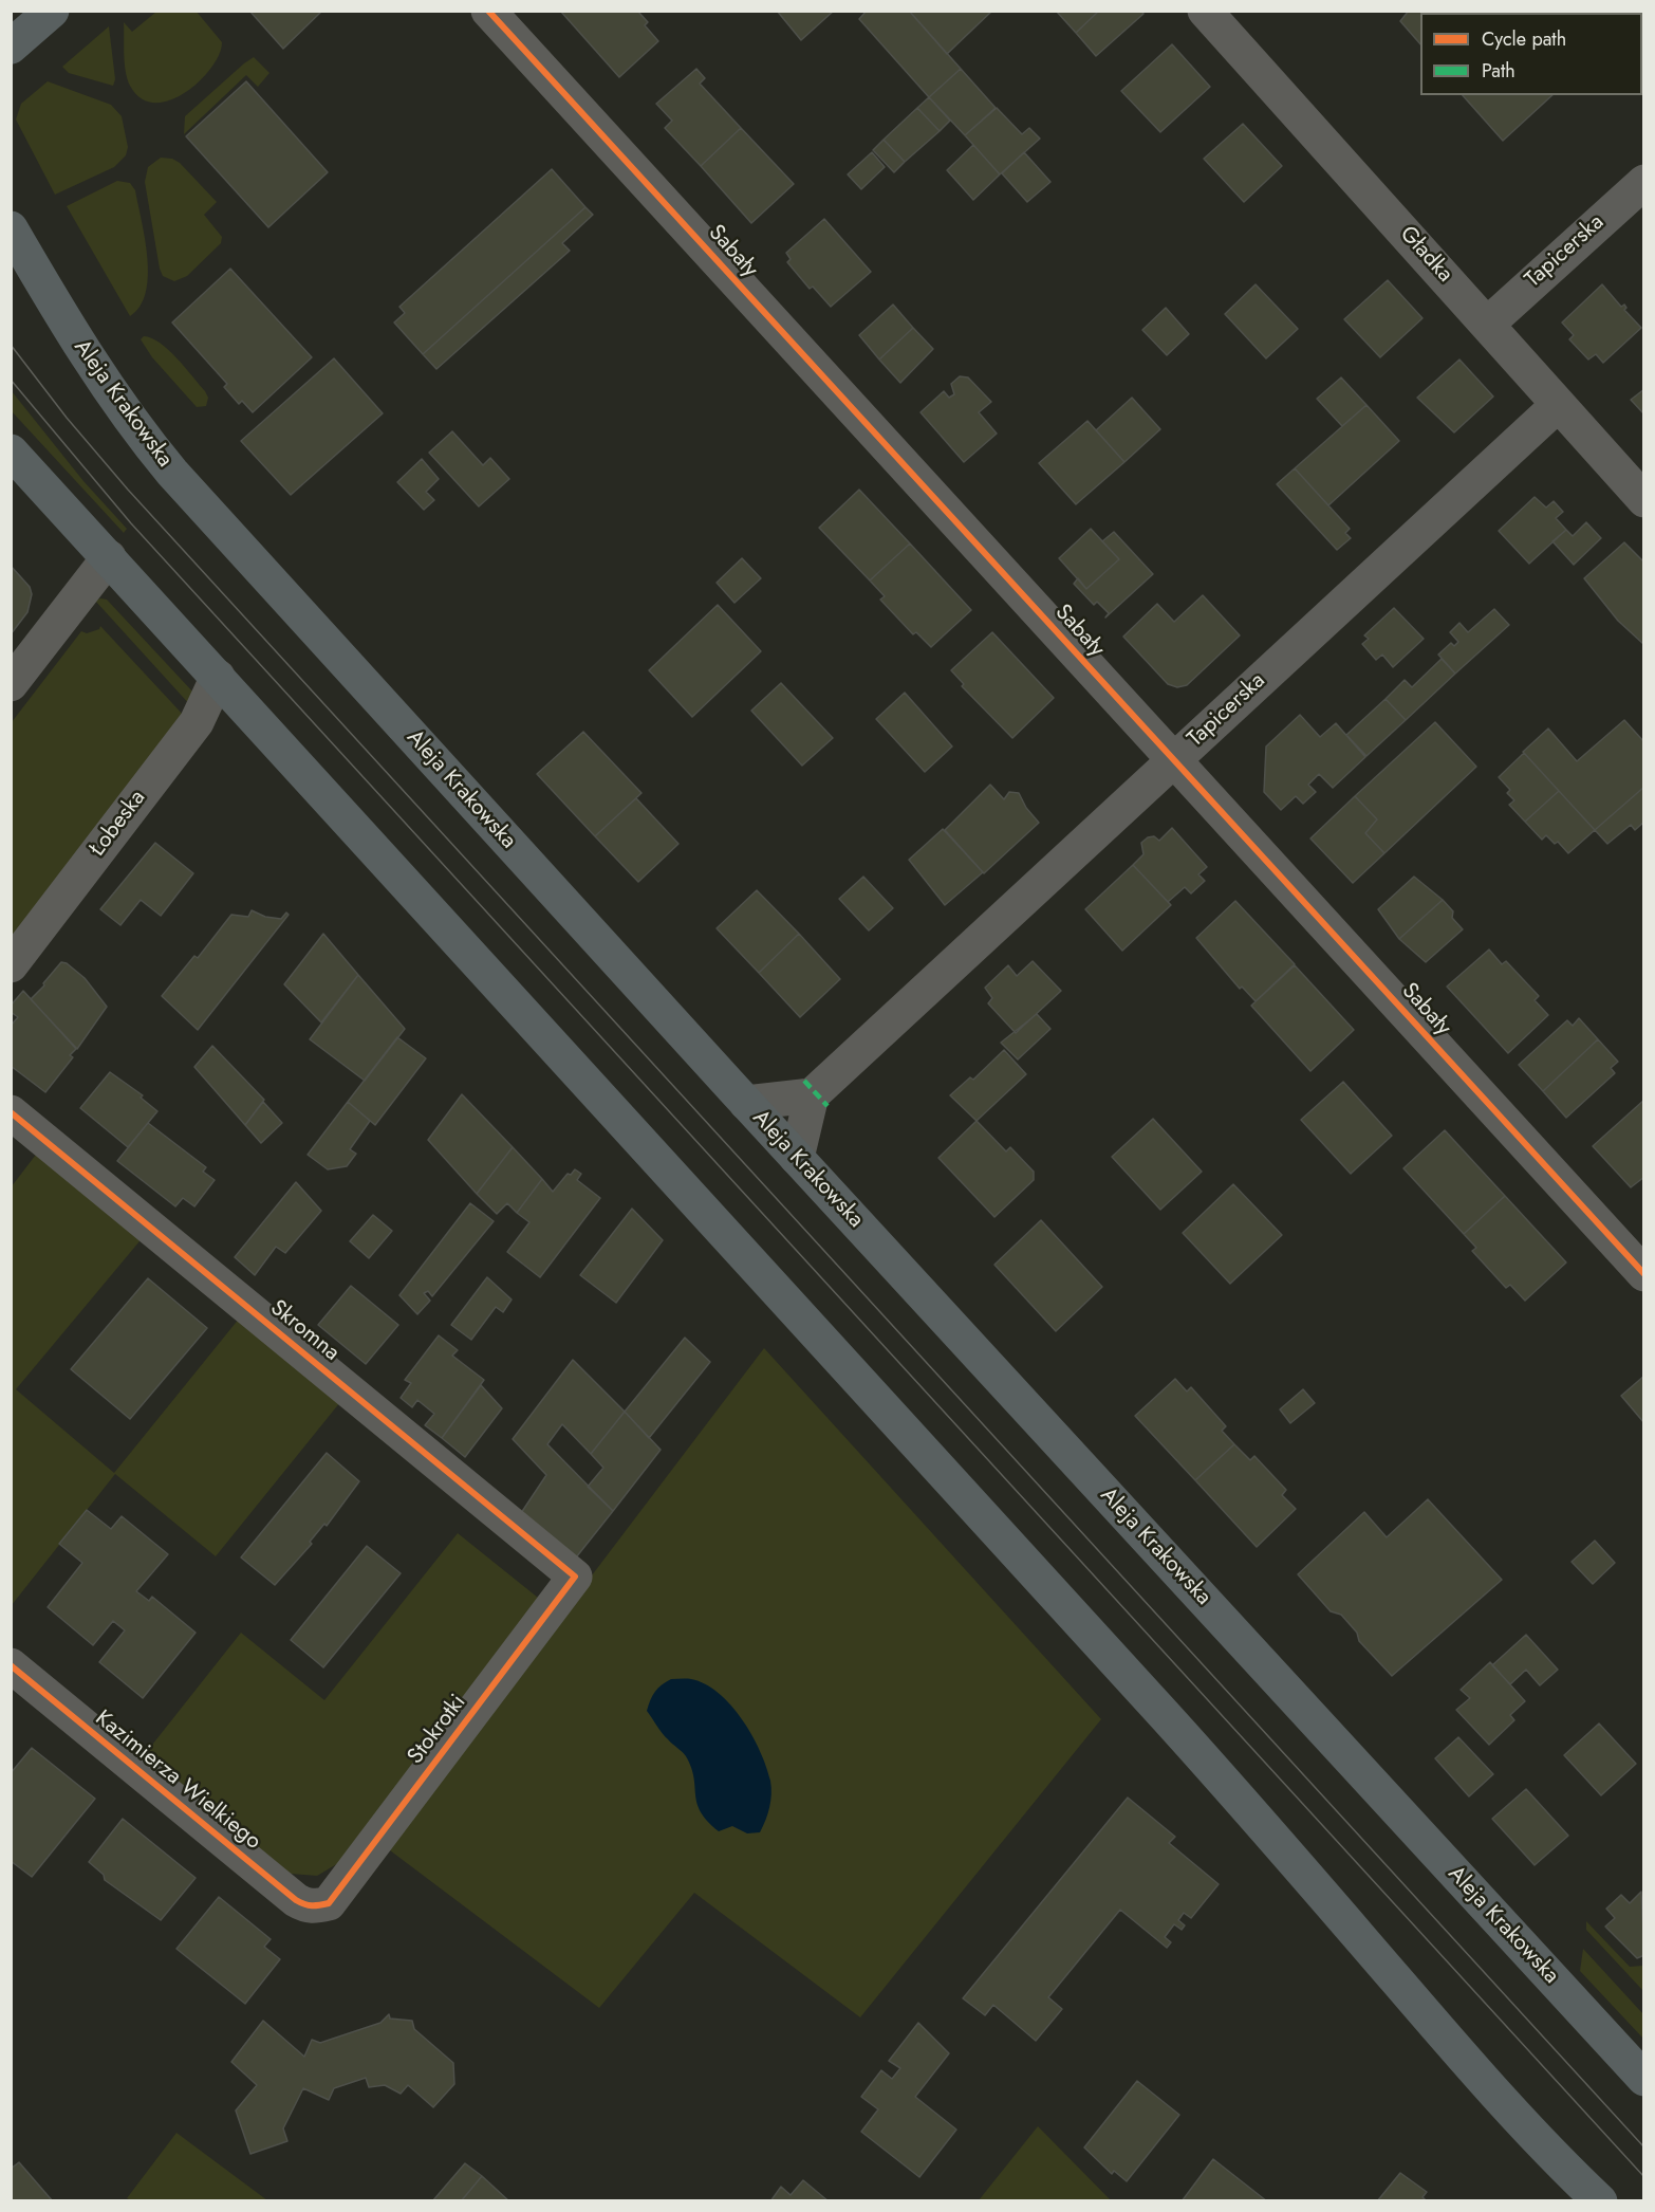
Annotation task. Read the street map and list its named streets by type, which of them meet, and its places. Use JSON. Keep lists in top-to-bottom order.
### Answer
{
  "streets": {
    "main road": ["Aleja Krakowska"],
    "street": [
      "Sabały",
      "Tapicerska",
      "Gładka",
      "Łobeska",
      "Skromna",
      "Stokrotki",
      "Kazimierza Wielkiego"
    ]
  },
  "crossings": [
    ["Sabały", "Tapicerska"],
    ["Tapicerska", "Gładka"],
    ["Skromna", "Stokrotki"],
    ["Stokrotki", "Kazimierza Wielkiego"]
  ],
  "legend": ["Cycle path", "Path"]
}
